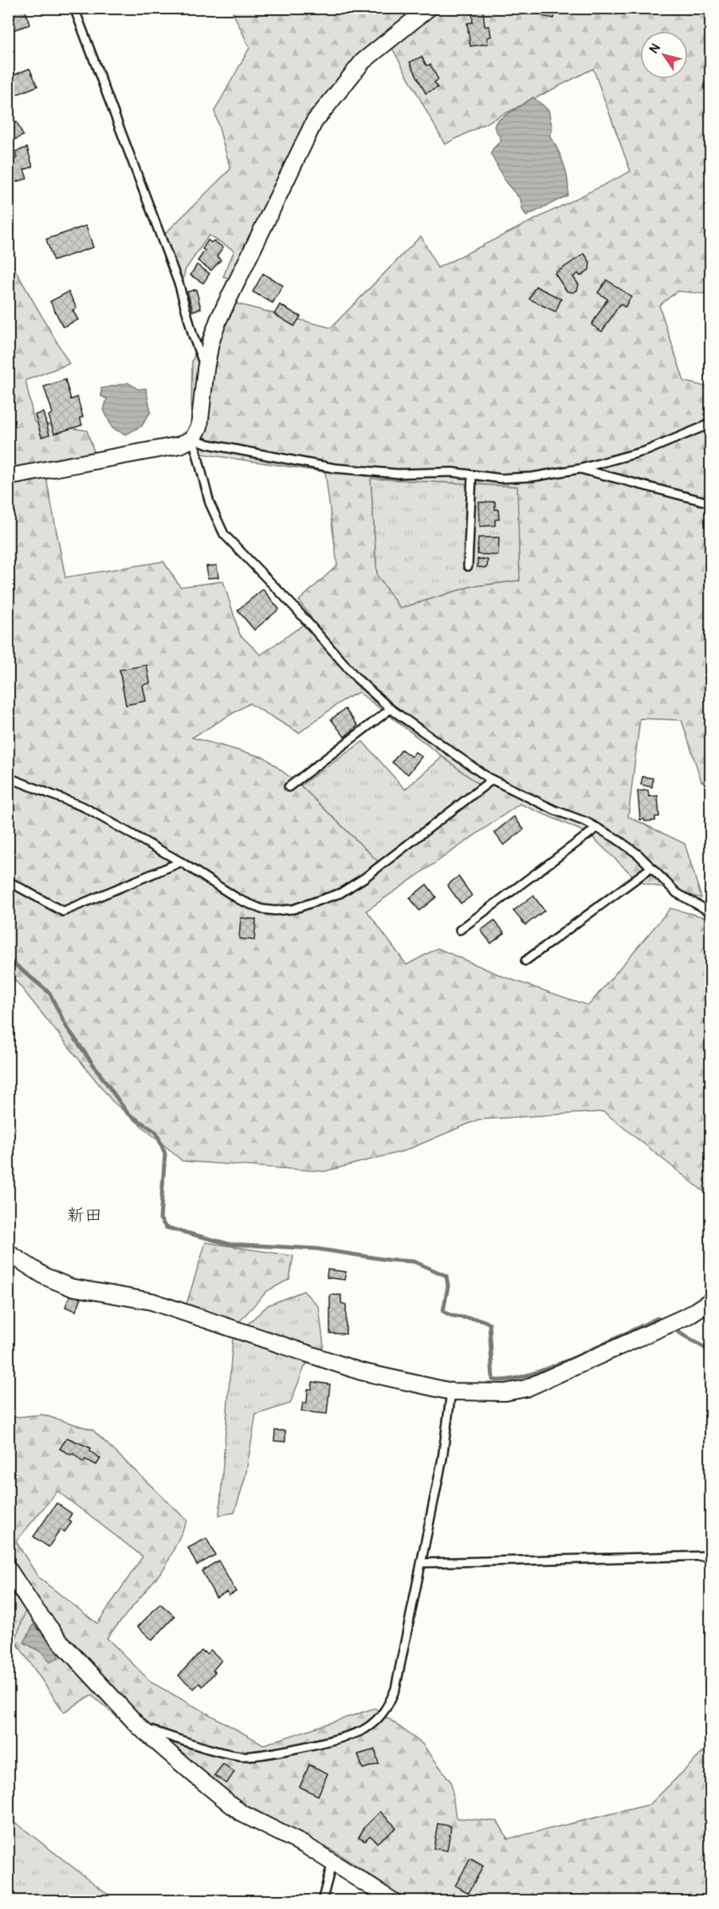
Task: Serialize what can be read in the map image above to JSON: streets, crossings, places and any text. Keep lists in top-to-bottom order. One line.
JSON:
{"districts":["新田"],"north":"top left"}
